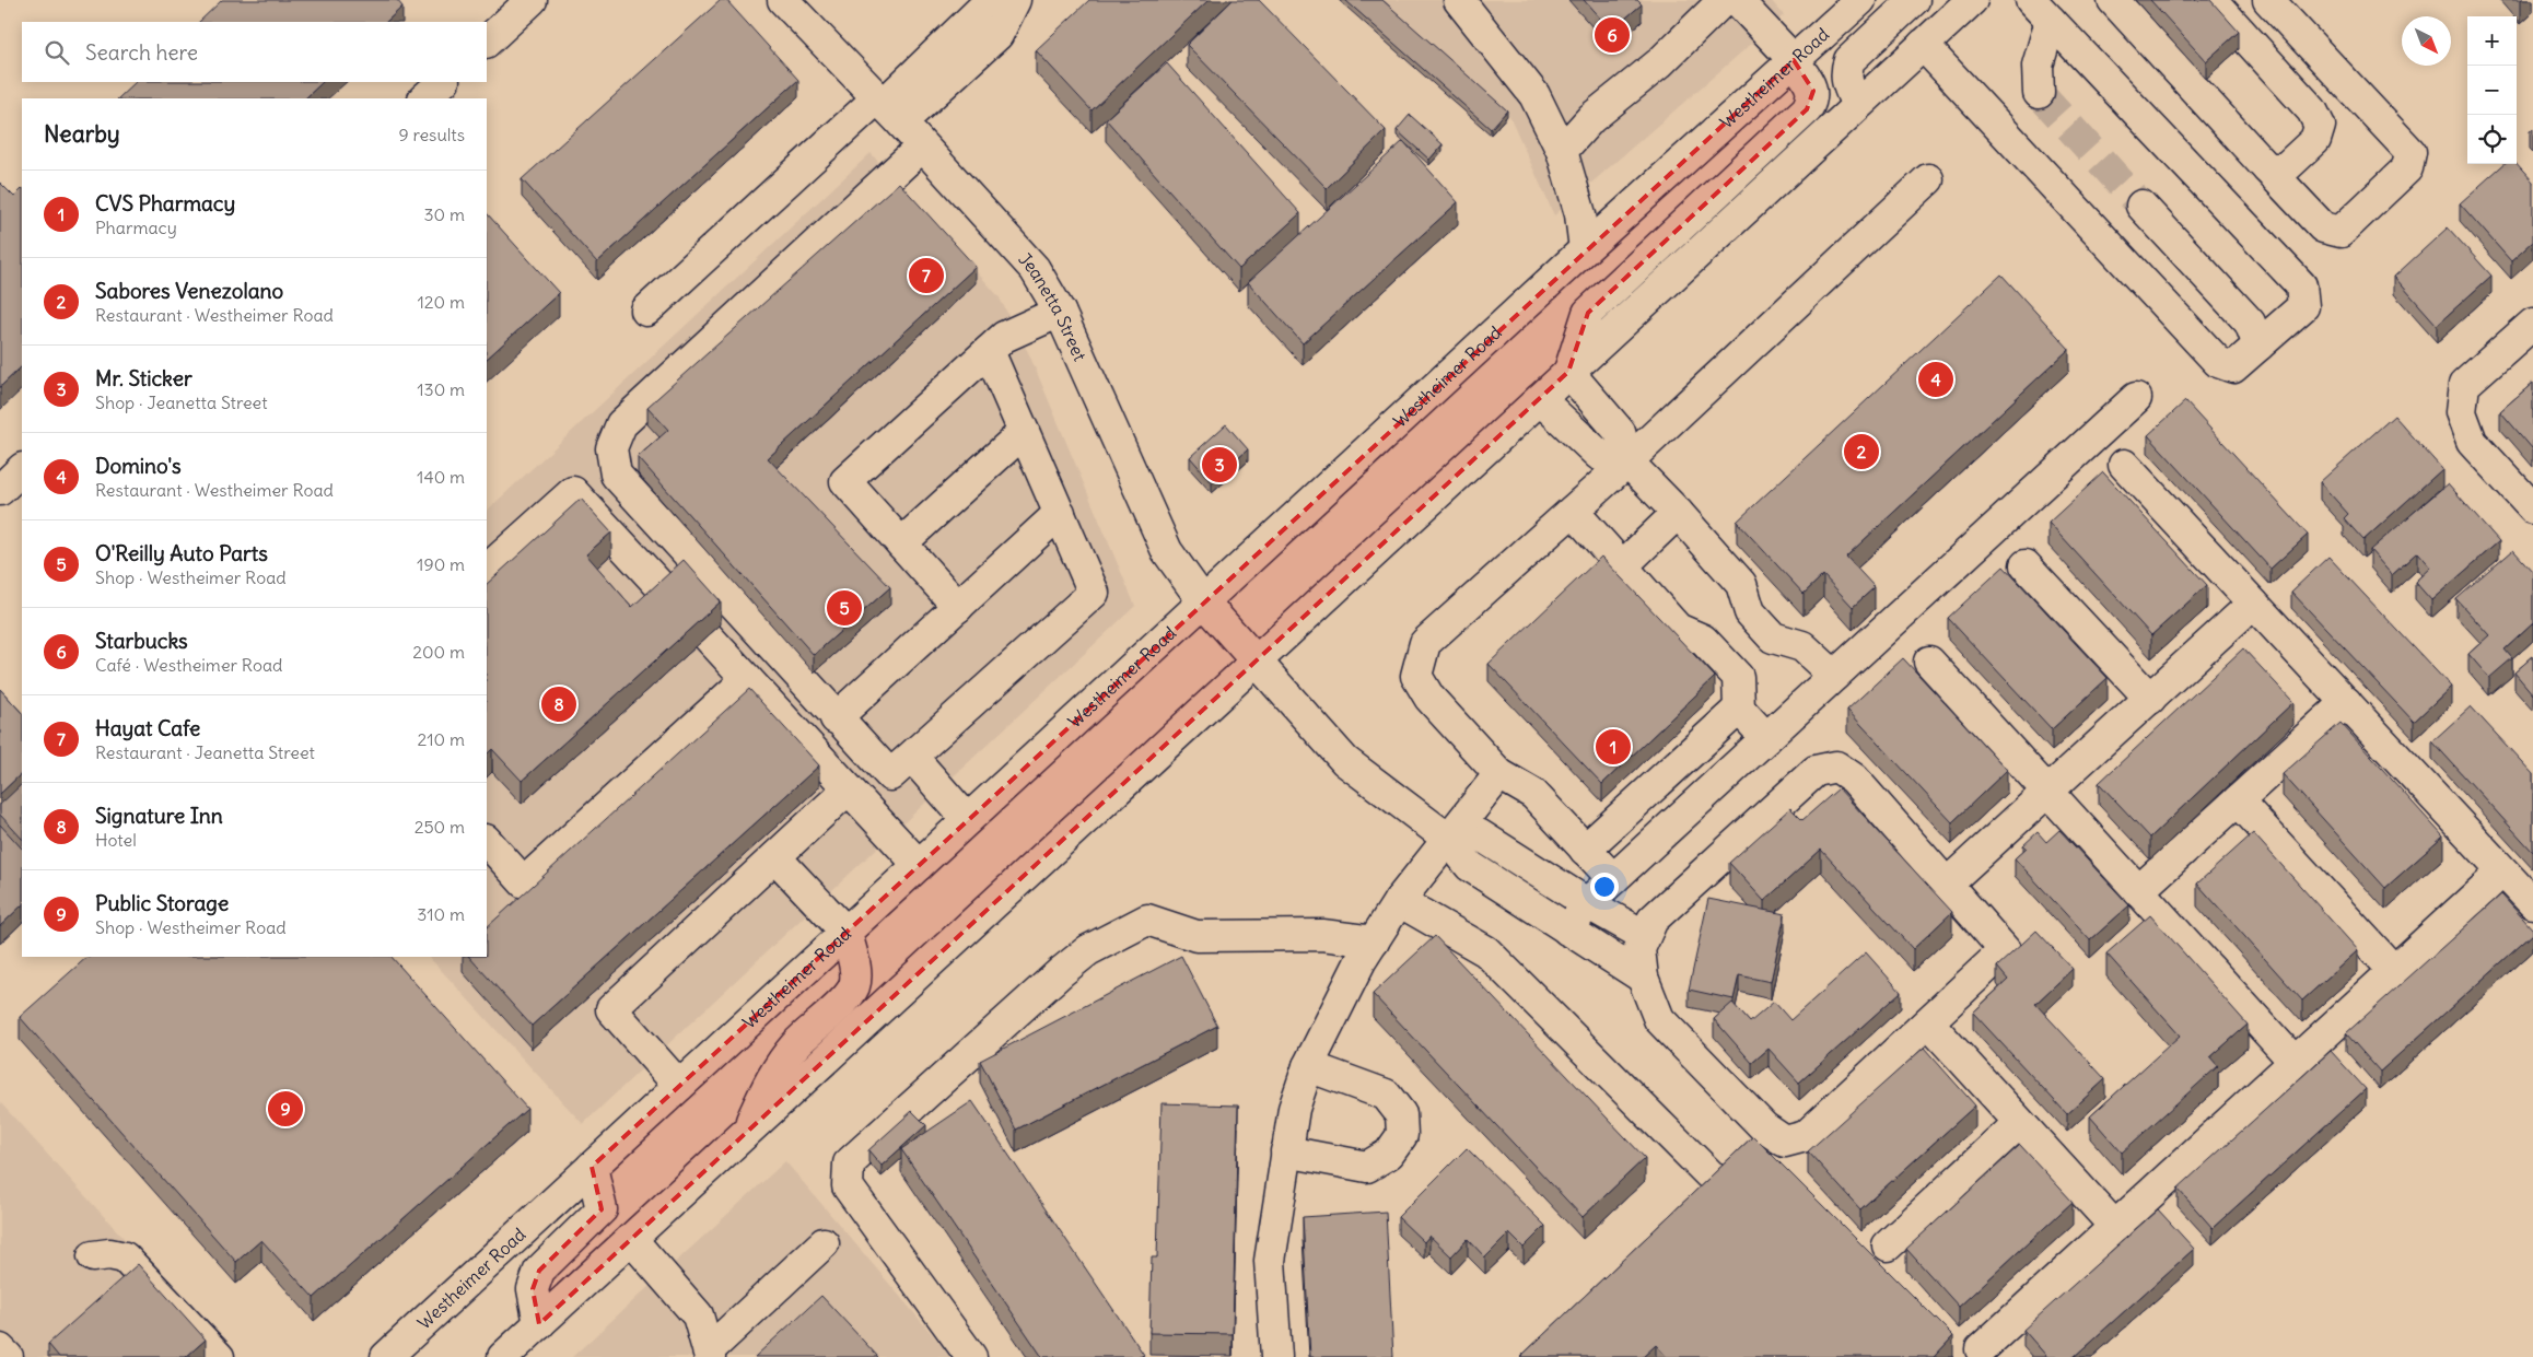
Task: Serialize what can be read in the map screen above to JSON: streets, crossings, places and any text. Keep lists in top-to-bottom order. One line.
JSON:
{"streets":{"main road":["Westheimer Road","Jeanetta Street"]},"crossings":[["Westheimer Road","Jeanetta Street"]],"north":"bottom right","page":{"pins":["6","7","4","2","3","5","8","1","9"],"map_buttons":["+","−"],"search":"Search here","heading":["Nearby","9 results"],"list":[{"mark":"1","name":"CVS Pharmacy","note":"Pharmacy","value":"30 m"},{"mark":"2","name":"Sabores Venezolano","note":"Restaurant · Westheimer Road","value":"120 m"},{"mark":"3","name":"Mr. Sticker","note":"Shop · Jeanetta Street","value":"130 m"},{"mark":"4","name":"Domino's","note":"Restaurant · Westheimer Road","value":"140 m"},{"mark":"5","name":"O'Reilly Auto Parts","note":"Shop · Westheimer Road","value":"190 m"},{"mark":"6","name":"Starbucks","note":"Café · Westheimer Road","value":"200 m"},{"mark":"7","name":"Hayat Cafe","note":"Restaurant · Jeanetta Street","value":"210 m"},{"mark":"8","name":"Signature Inn","note":"Hotel","value":"250 m"},{"mark":"9","name":"Public Storage","note":"Shop · Westheimer Road","value":"310 m"}]}}
